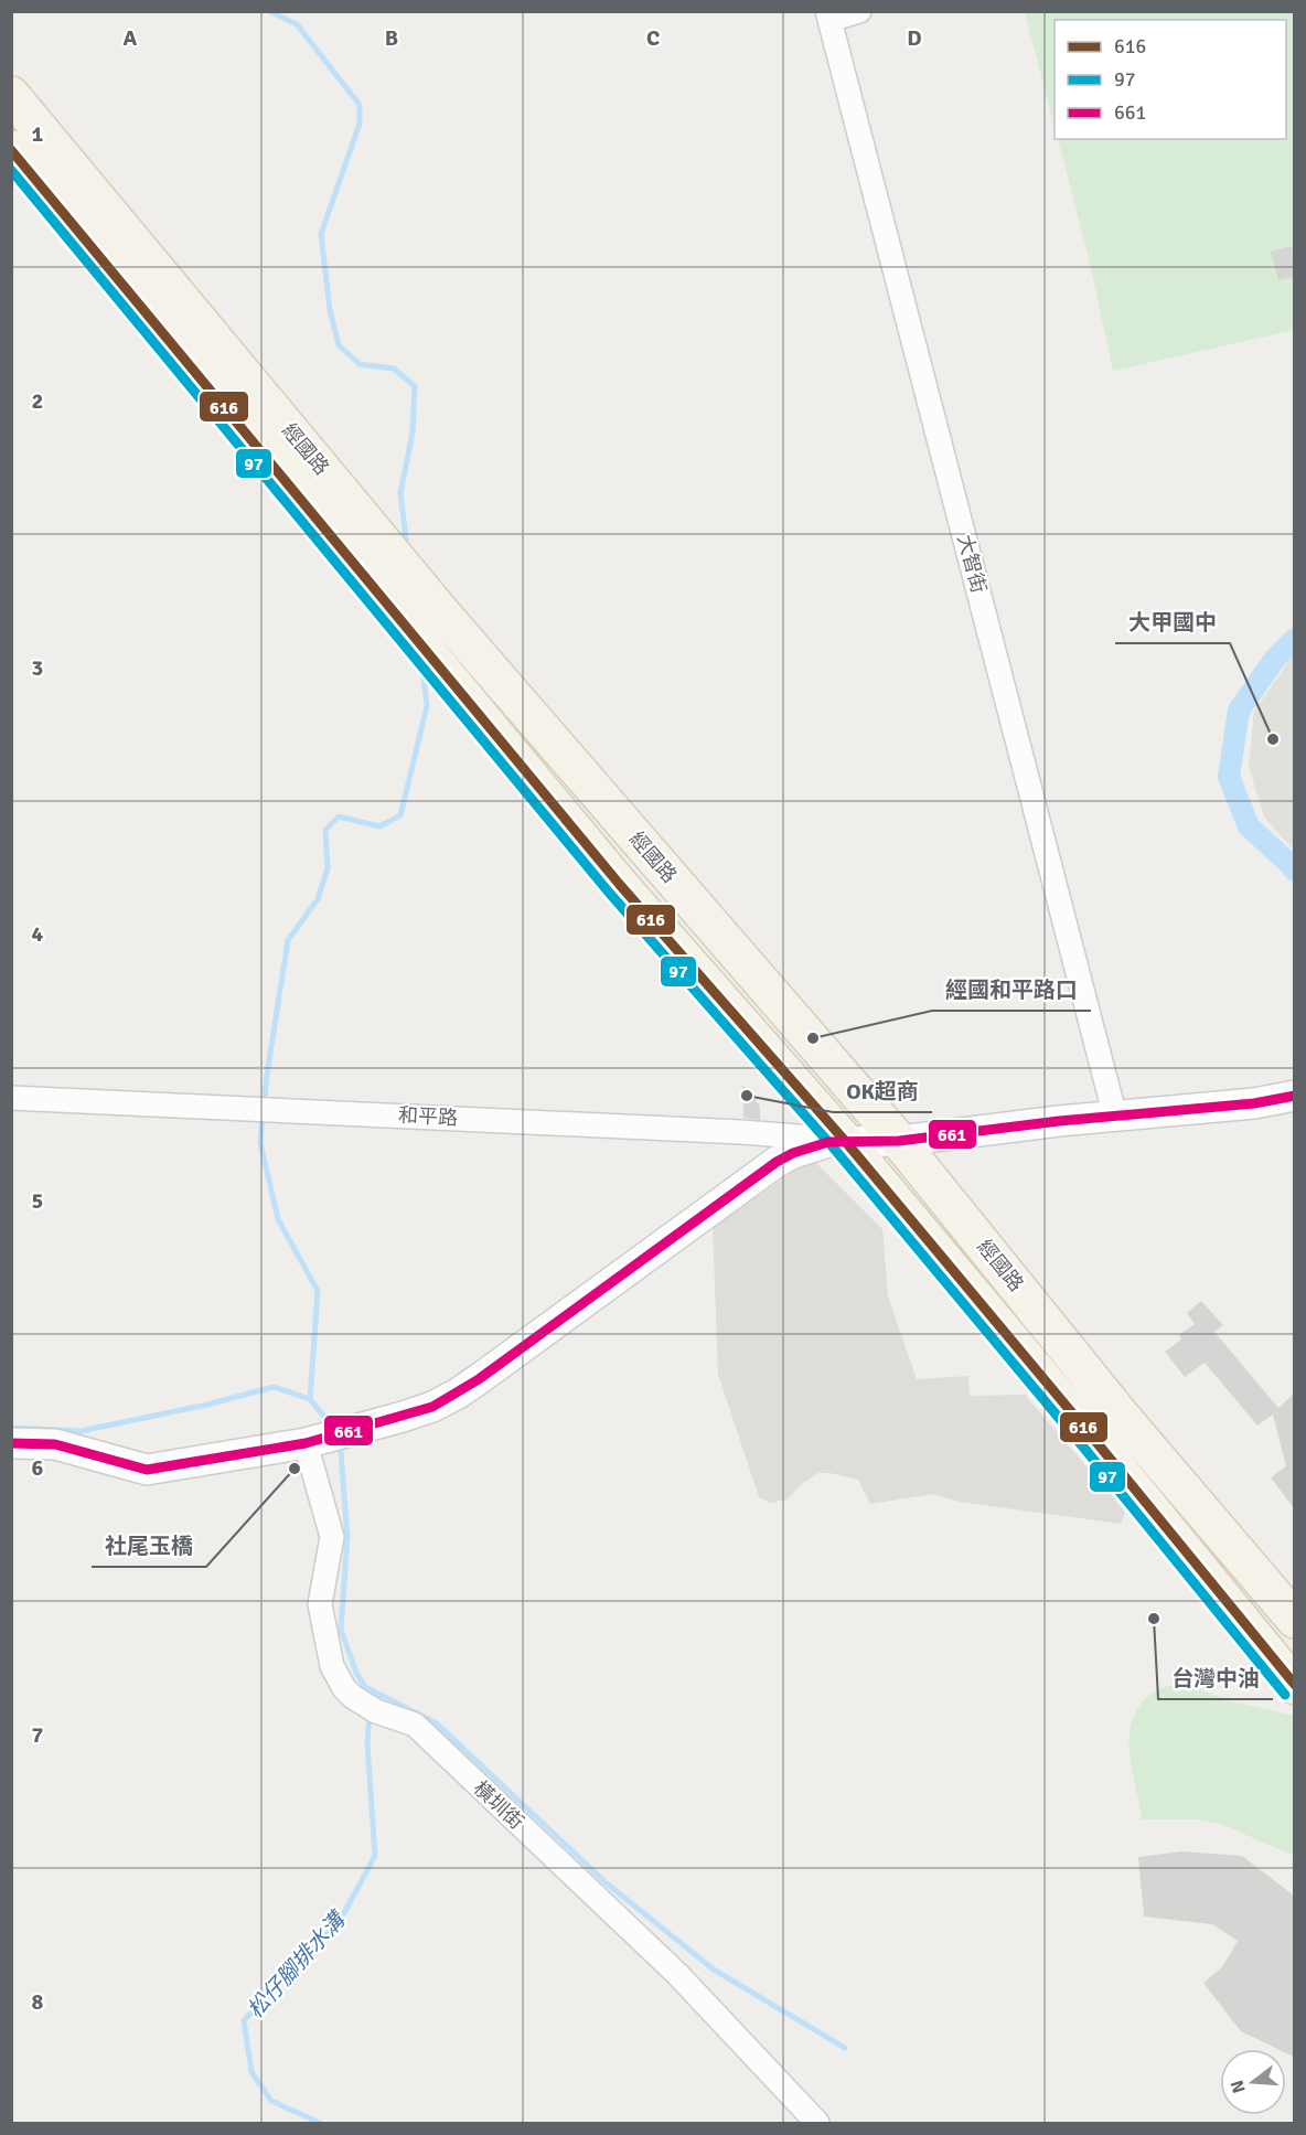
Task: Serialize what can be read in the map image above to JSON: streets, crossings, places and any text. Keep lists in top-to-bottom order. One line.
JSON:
{"streets":{"main road":["經國路"],"street":["大智街","和平路","橫圳街"]},"crossings":[["經國路","和平路"]],"water":["松仔腳排水溝"],"places":["大甲國中","經國和平路口","OK超商","社尾玉橋","台灣中油"],"lines":["transit line 616","transit line 97","transit line 661"],"legend":["616","97","661"],"north":"left","grid":{"columns":["A","B","C","D"],"rows":["1","2","3","4","5","6","7","8"]}}
